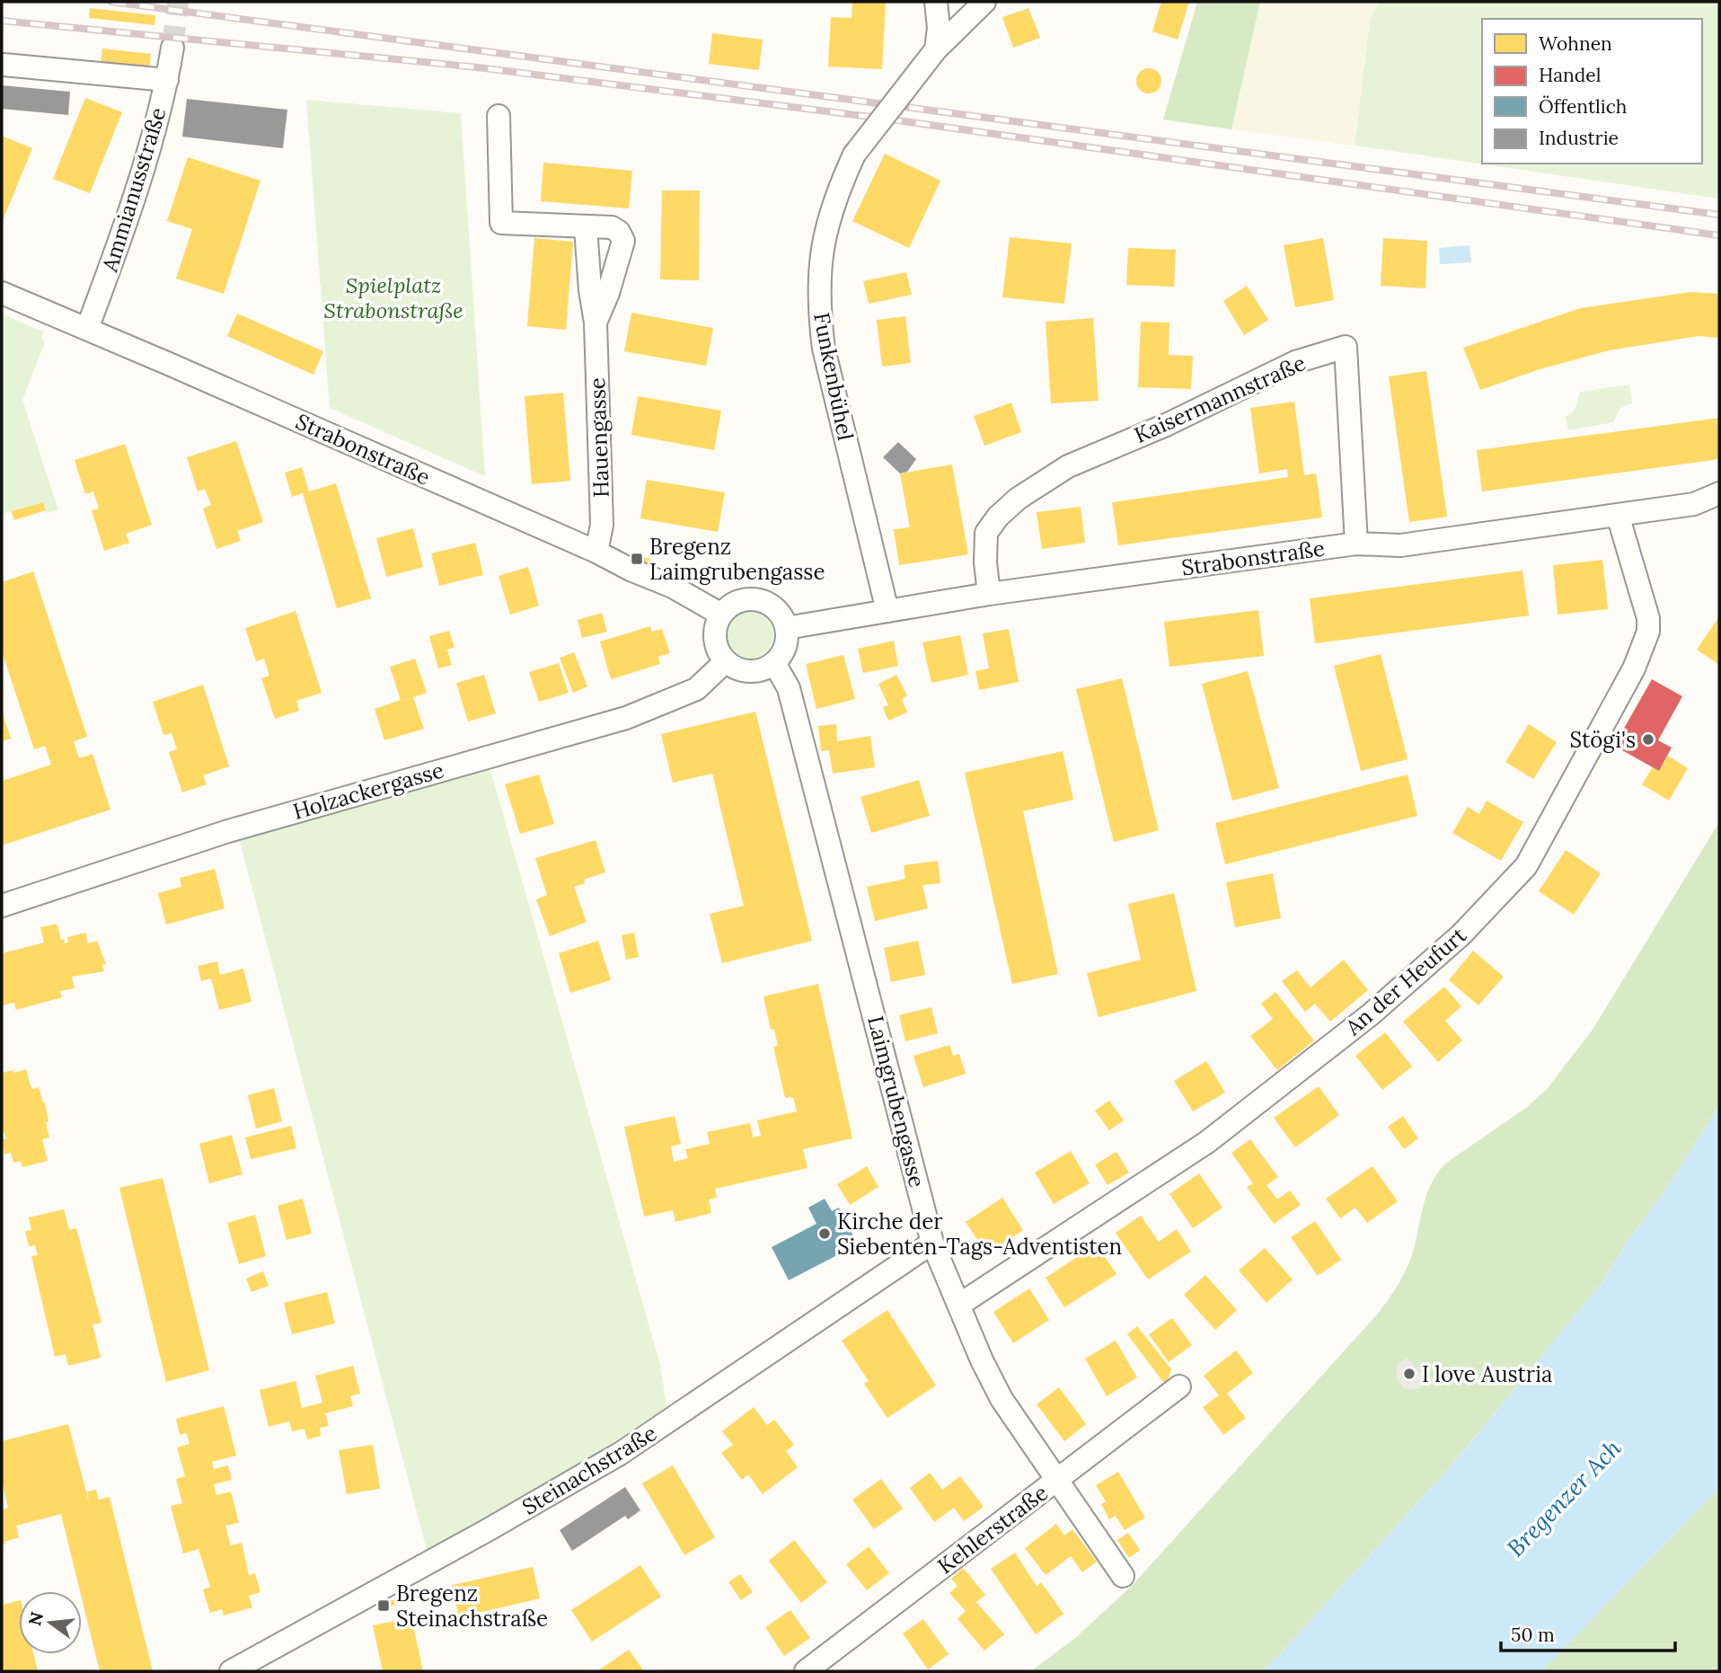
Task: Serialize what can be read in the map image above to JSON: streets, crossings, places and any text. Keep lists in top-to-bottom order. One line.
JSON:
{"streets":{"street":["Ammianusstraße","Funkenbühel","Kaisermannstraße","Hauengasse","Strabonstraße","Holzackergasse","An der Heufurt","Laimgrubengasse","Steinachstraße","Kehlerstraße"]},"crossings":[["Ammianusstraße","Strabonstraße"],["Funkenbühel","Strabonstraße"],["Kaisermannstraße","Strabonstraße"],["Hauengasse","Strabonstraße"],["Strabonstraße","Holzackergasse"],["Strabonstraße","An der Heufurt"],["Strabonstraße","Laimgrubengasse"],["Holzackergasse","Laimgrubengasse"],["An der Heufurt","Laimgrubengasse"],["Laimgrubengasse","Steinachstraße"],["Laimgrubengasse","Kehlerstraße"]],"water":["Bregenzer Ach"],"parks":["Spielplatz Strabonstraße"],"places":{"transit":["Bregenz Laimgrubengasse","Bregenz Steinachstraße"],"other":["Stögi's","Kirche der Siebenten-Tags-Adventisten","I love Austria"]},"legend":["Wohnen","Handel","Öffentlich","Industrie"],"scale_bar":"50 m","north":"left"}
